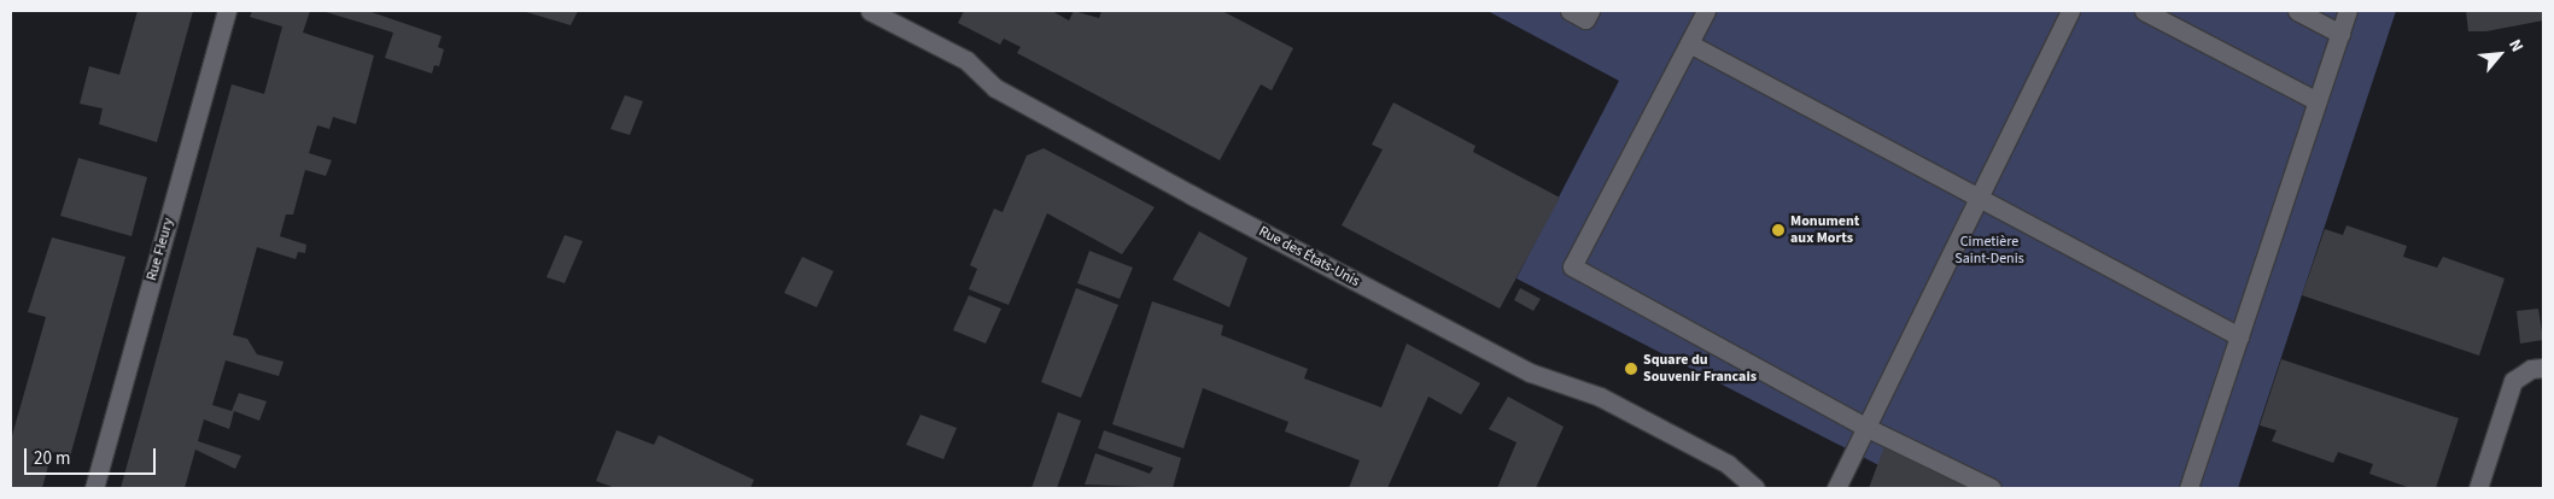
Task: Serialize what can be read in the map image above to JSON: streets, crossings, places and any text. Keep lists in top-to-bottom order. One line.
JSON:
{"streets":{"street":["Rue Fleury","Rue des États-Unis"]},"parks":["Cimetière Saint-Denis"],"places":["Monument aux Morts","Square du Souvenir Francais"],"scale_bar":"20 m","north":"top right"}
